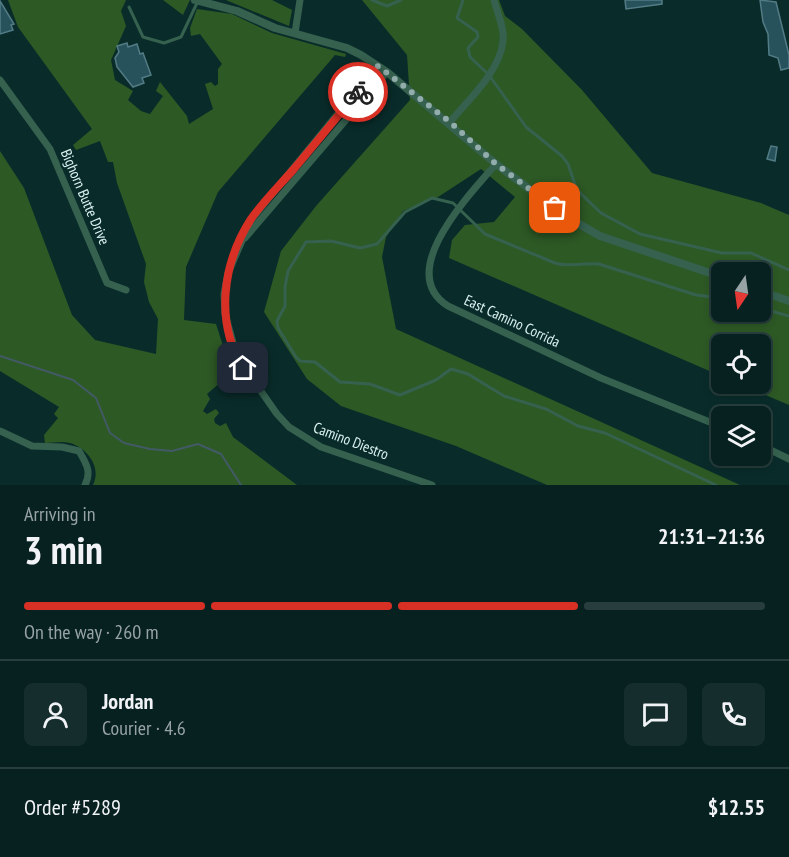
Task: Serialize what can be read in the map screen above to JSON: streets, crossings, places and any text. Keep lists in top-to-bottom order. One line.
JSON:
{"streets":{"street":["Bighorn Butte Drive","East Camino Corrida","Camino Diestro"]},"north":"bottom","page":{"heading":["3 min","Arriving in","21:31–21:36"],"panel":["Jordan","Courier · 4.6","Order #5289","$12.55"],"bar":"On the way · 260 m"}}
